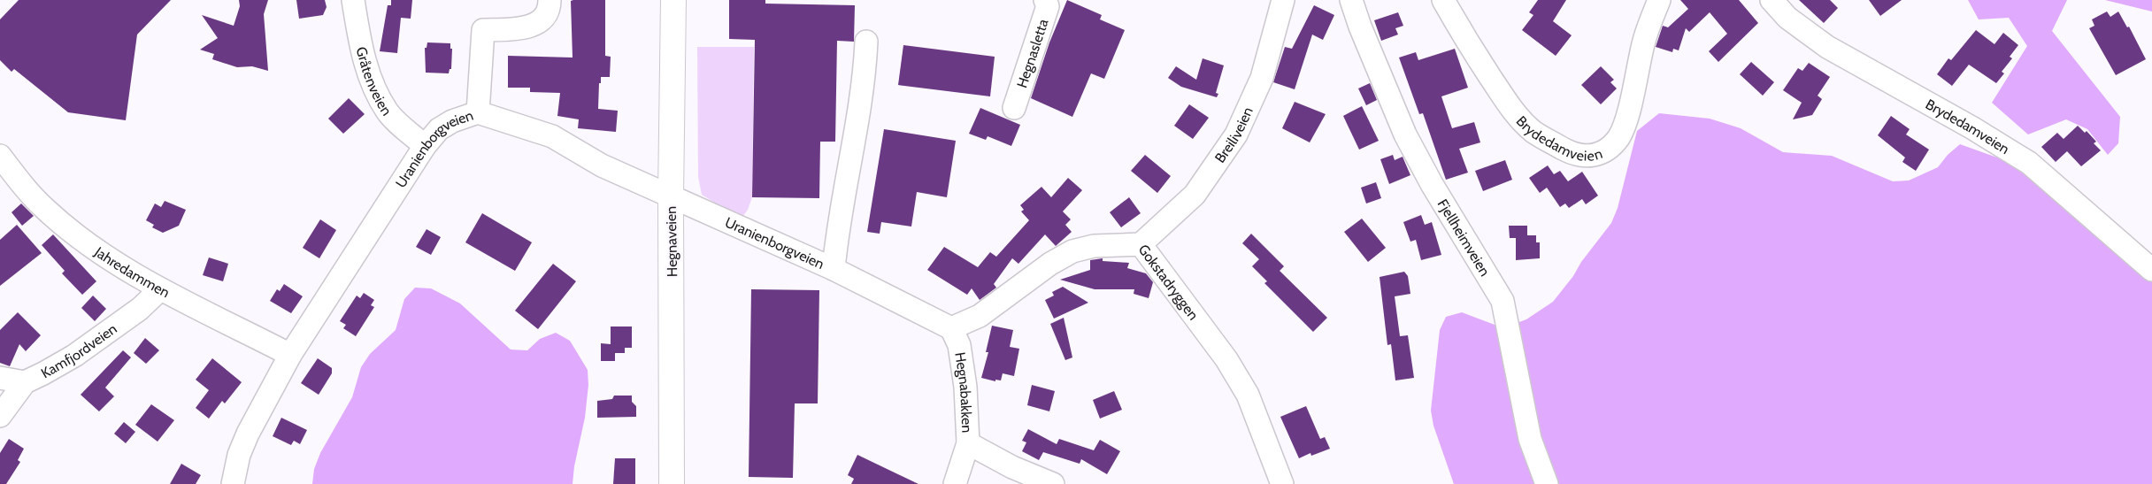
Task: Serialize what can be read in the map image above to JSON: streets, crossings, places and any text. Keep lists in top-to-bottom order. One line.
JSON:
{"streets":{"main road":["Hegnaveien"],"street":["Hegnasletta","Gråtenveien","Brydedamveien","Breiliveien","Uranienborgveien","Fjellheimveien","Jahredammen","Gokstadryggen","Kamfjordveien","Hegnabakken"]},"crossings":[["Gråtenveien","Uranienborgveien"],["Breiliveien","Gokstadryggen"],["Uranienborgveien","Hegnaveien"],["Uranienborgveien","Jahredammen"],["Uranienborgveien","Gokstadryggen"],["Uranienborgveien","Hegnabakken"],["Jahredammen","Kamfjordveien"],["Gokstadryggen","Hegnabakken"]]}
